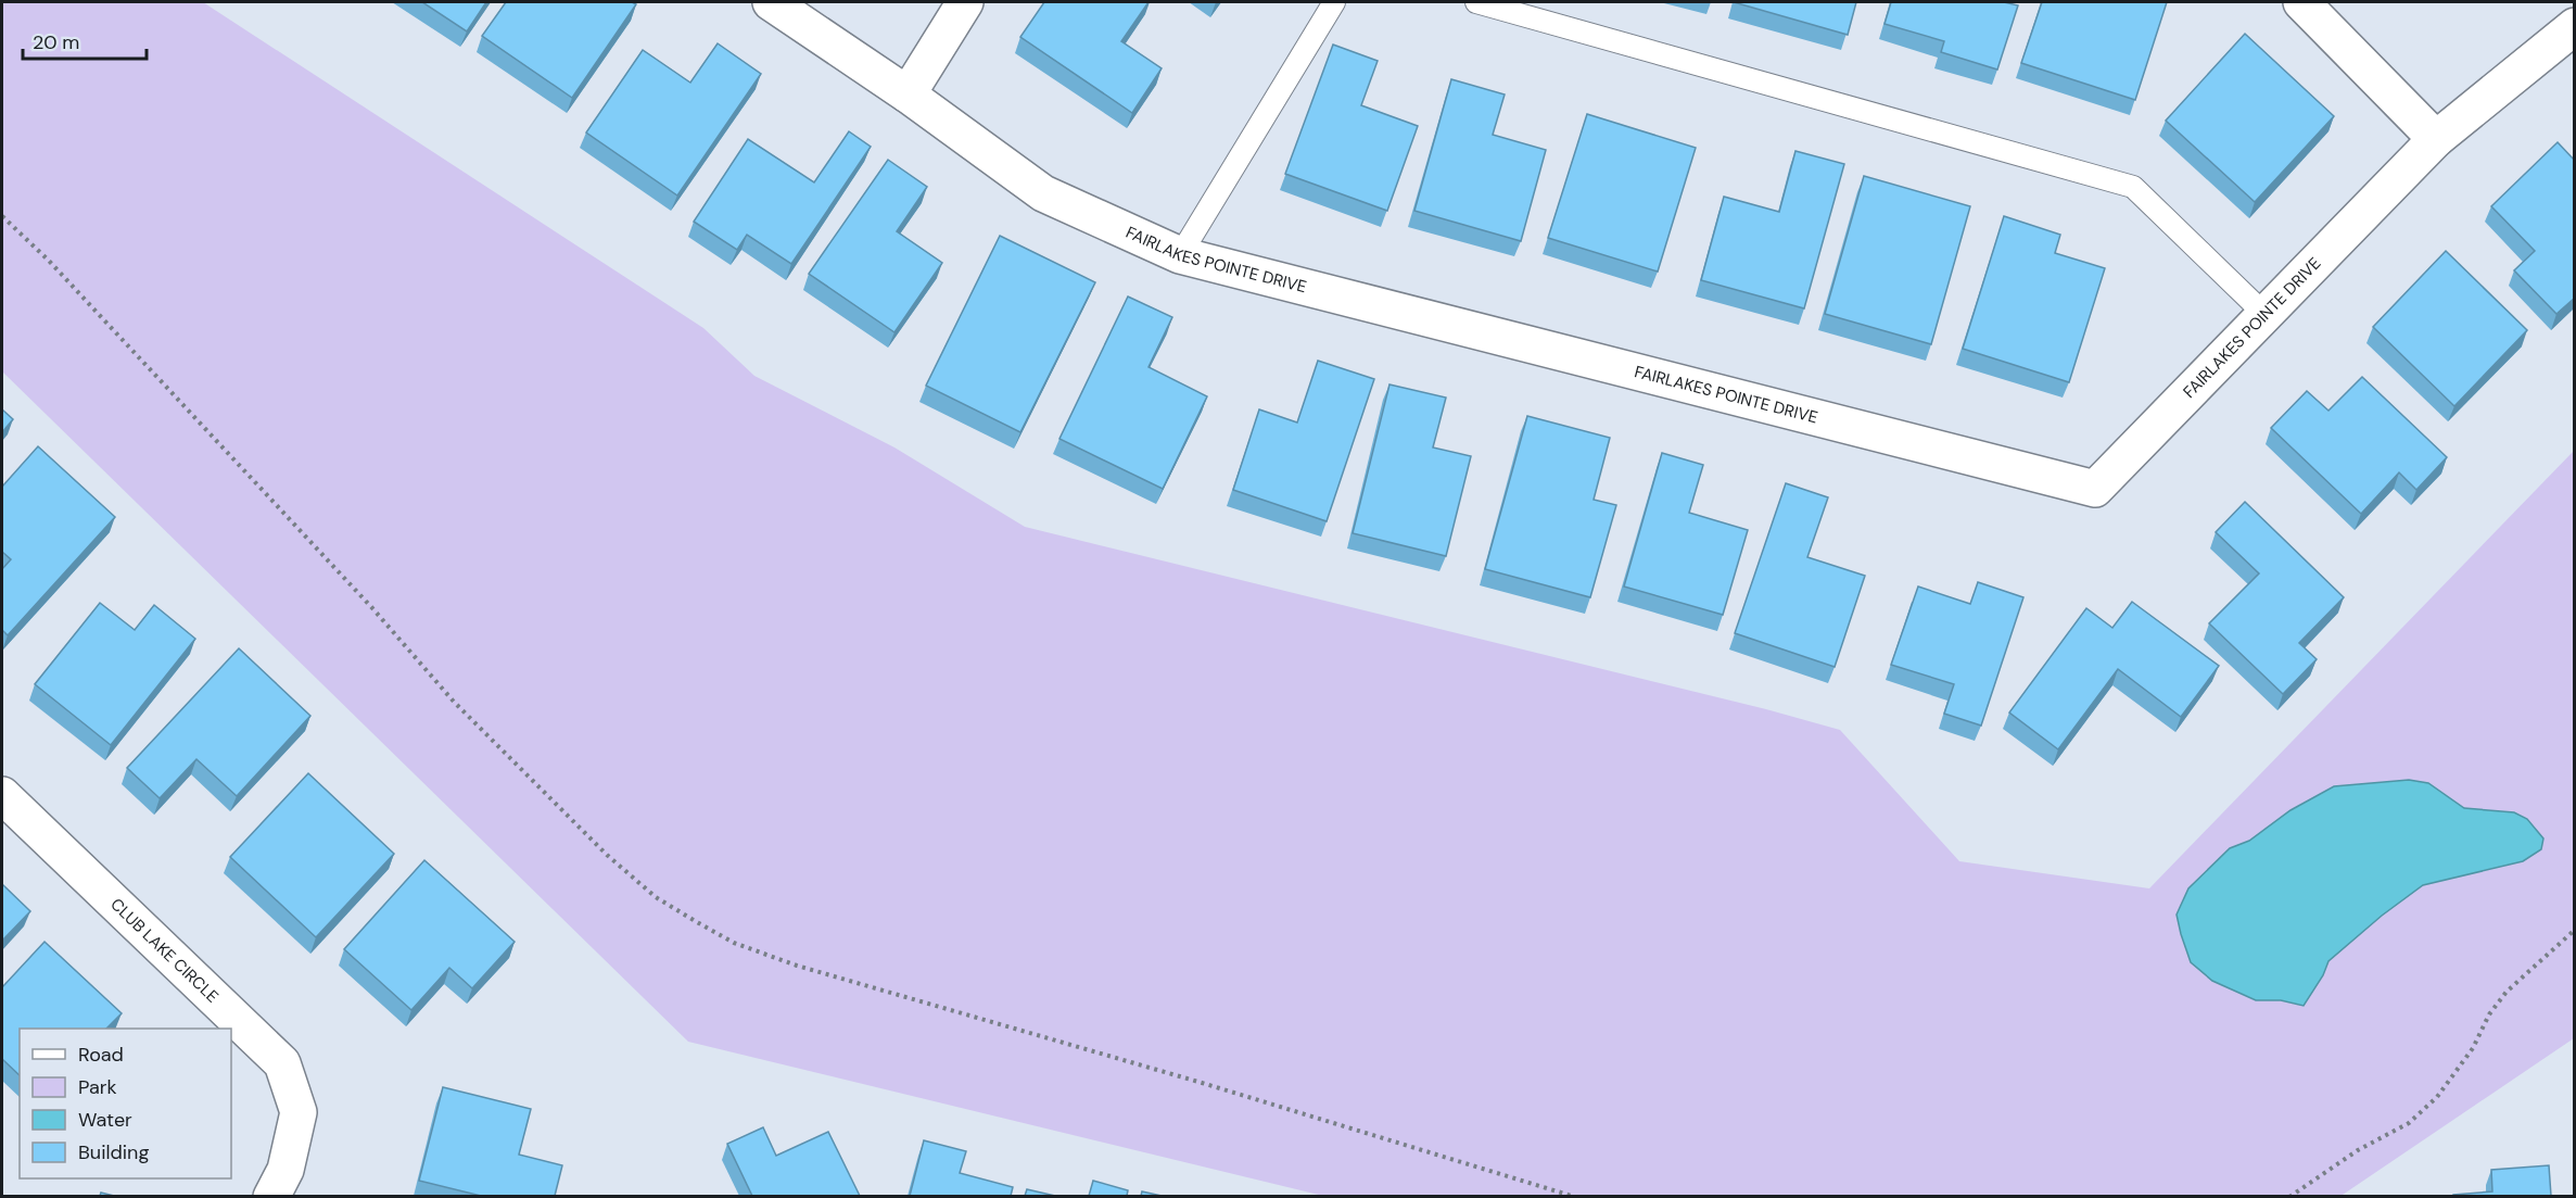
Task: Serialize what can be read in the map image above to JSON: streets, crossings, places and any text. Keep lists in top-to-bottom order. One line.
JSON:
{"streets":{"street":["FAIRLAKES POINTE DRIVE","CLUB LAKE CIRCLE"]},"legend":["Road","Park","Water","Building"],"scale_bar":"20 m"}
